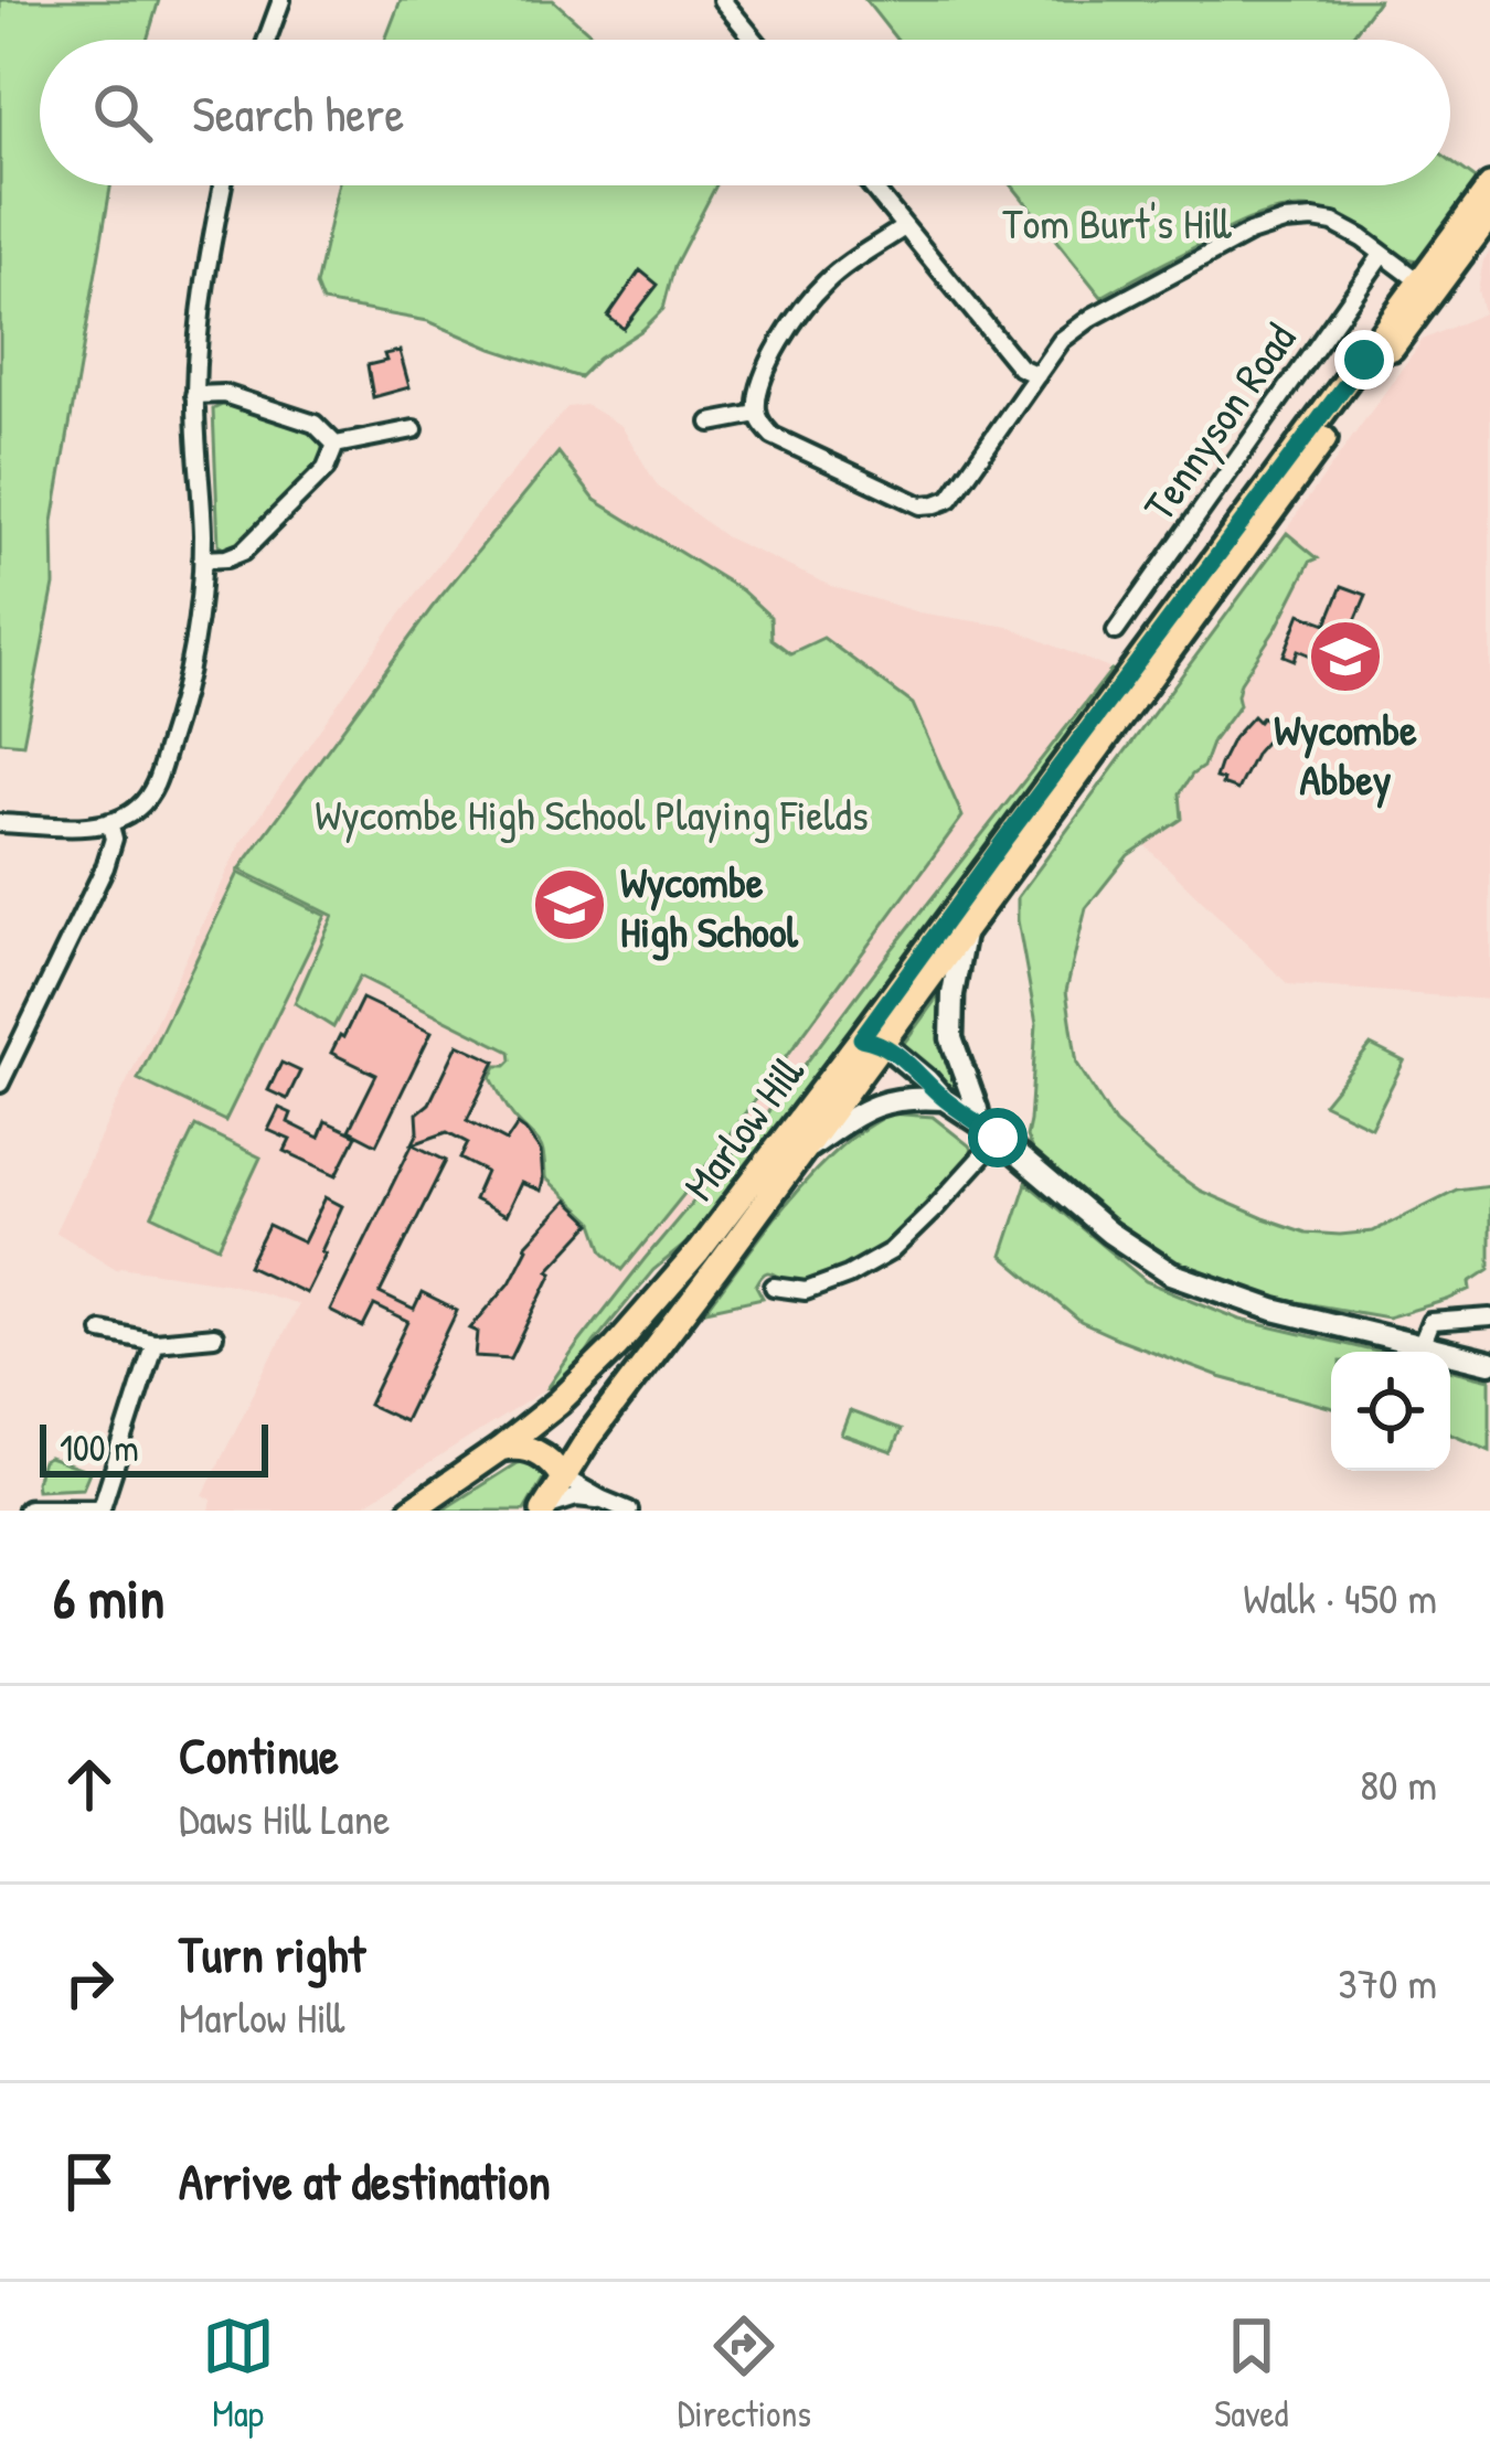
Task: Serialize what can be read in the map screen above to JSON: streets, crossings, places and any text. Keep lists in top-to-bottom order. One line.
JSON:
{"streets":{"main road":["Marlow Hill"],"street":["Tennyson Road"]},"parks":["Tom Burt's Hill","Wycombe High School Playing Fields"],"places":{"school or university":["Wycombe Abbey","Wycombe High School"]},"scale_bar":"100 m","page":{"search":"Search here","scale":"100 m","heading":["6 min","Walk · 450 m"],"list":[["Continue","Daws Hill Lane","80 m"],["Turn right","Marlow Hill","370 m"],"Arrive at destination"],"nav":["Map","Directions","Saved"]}}
